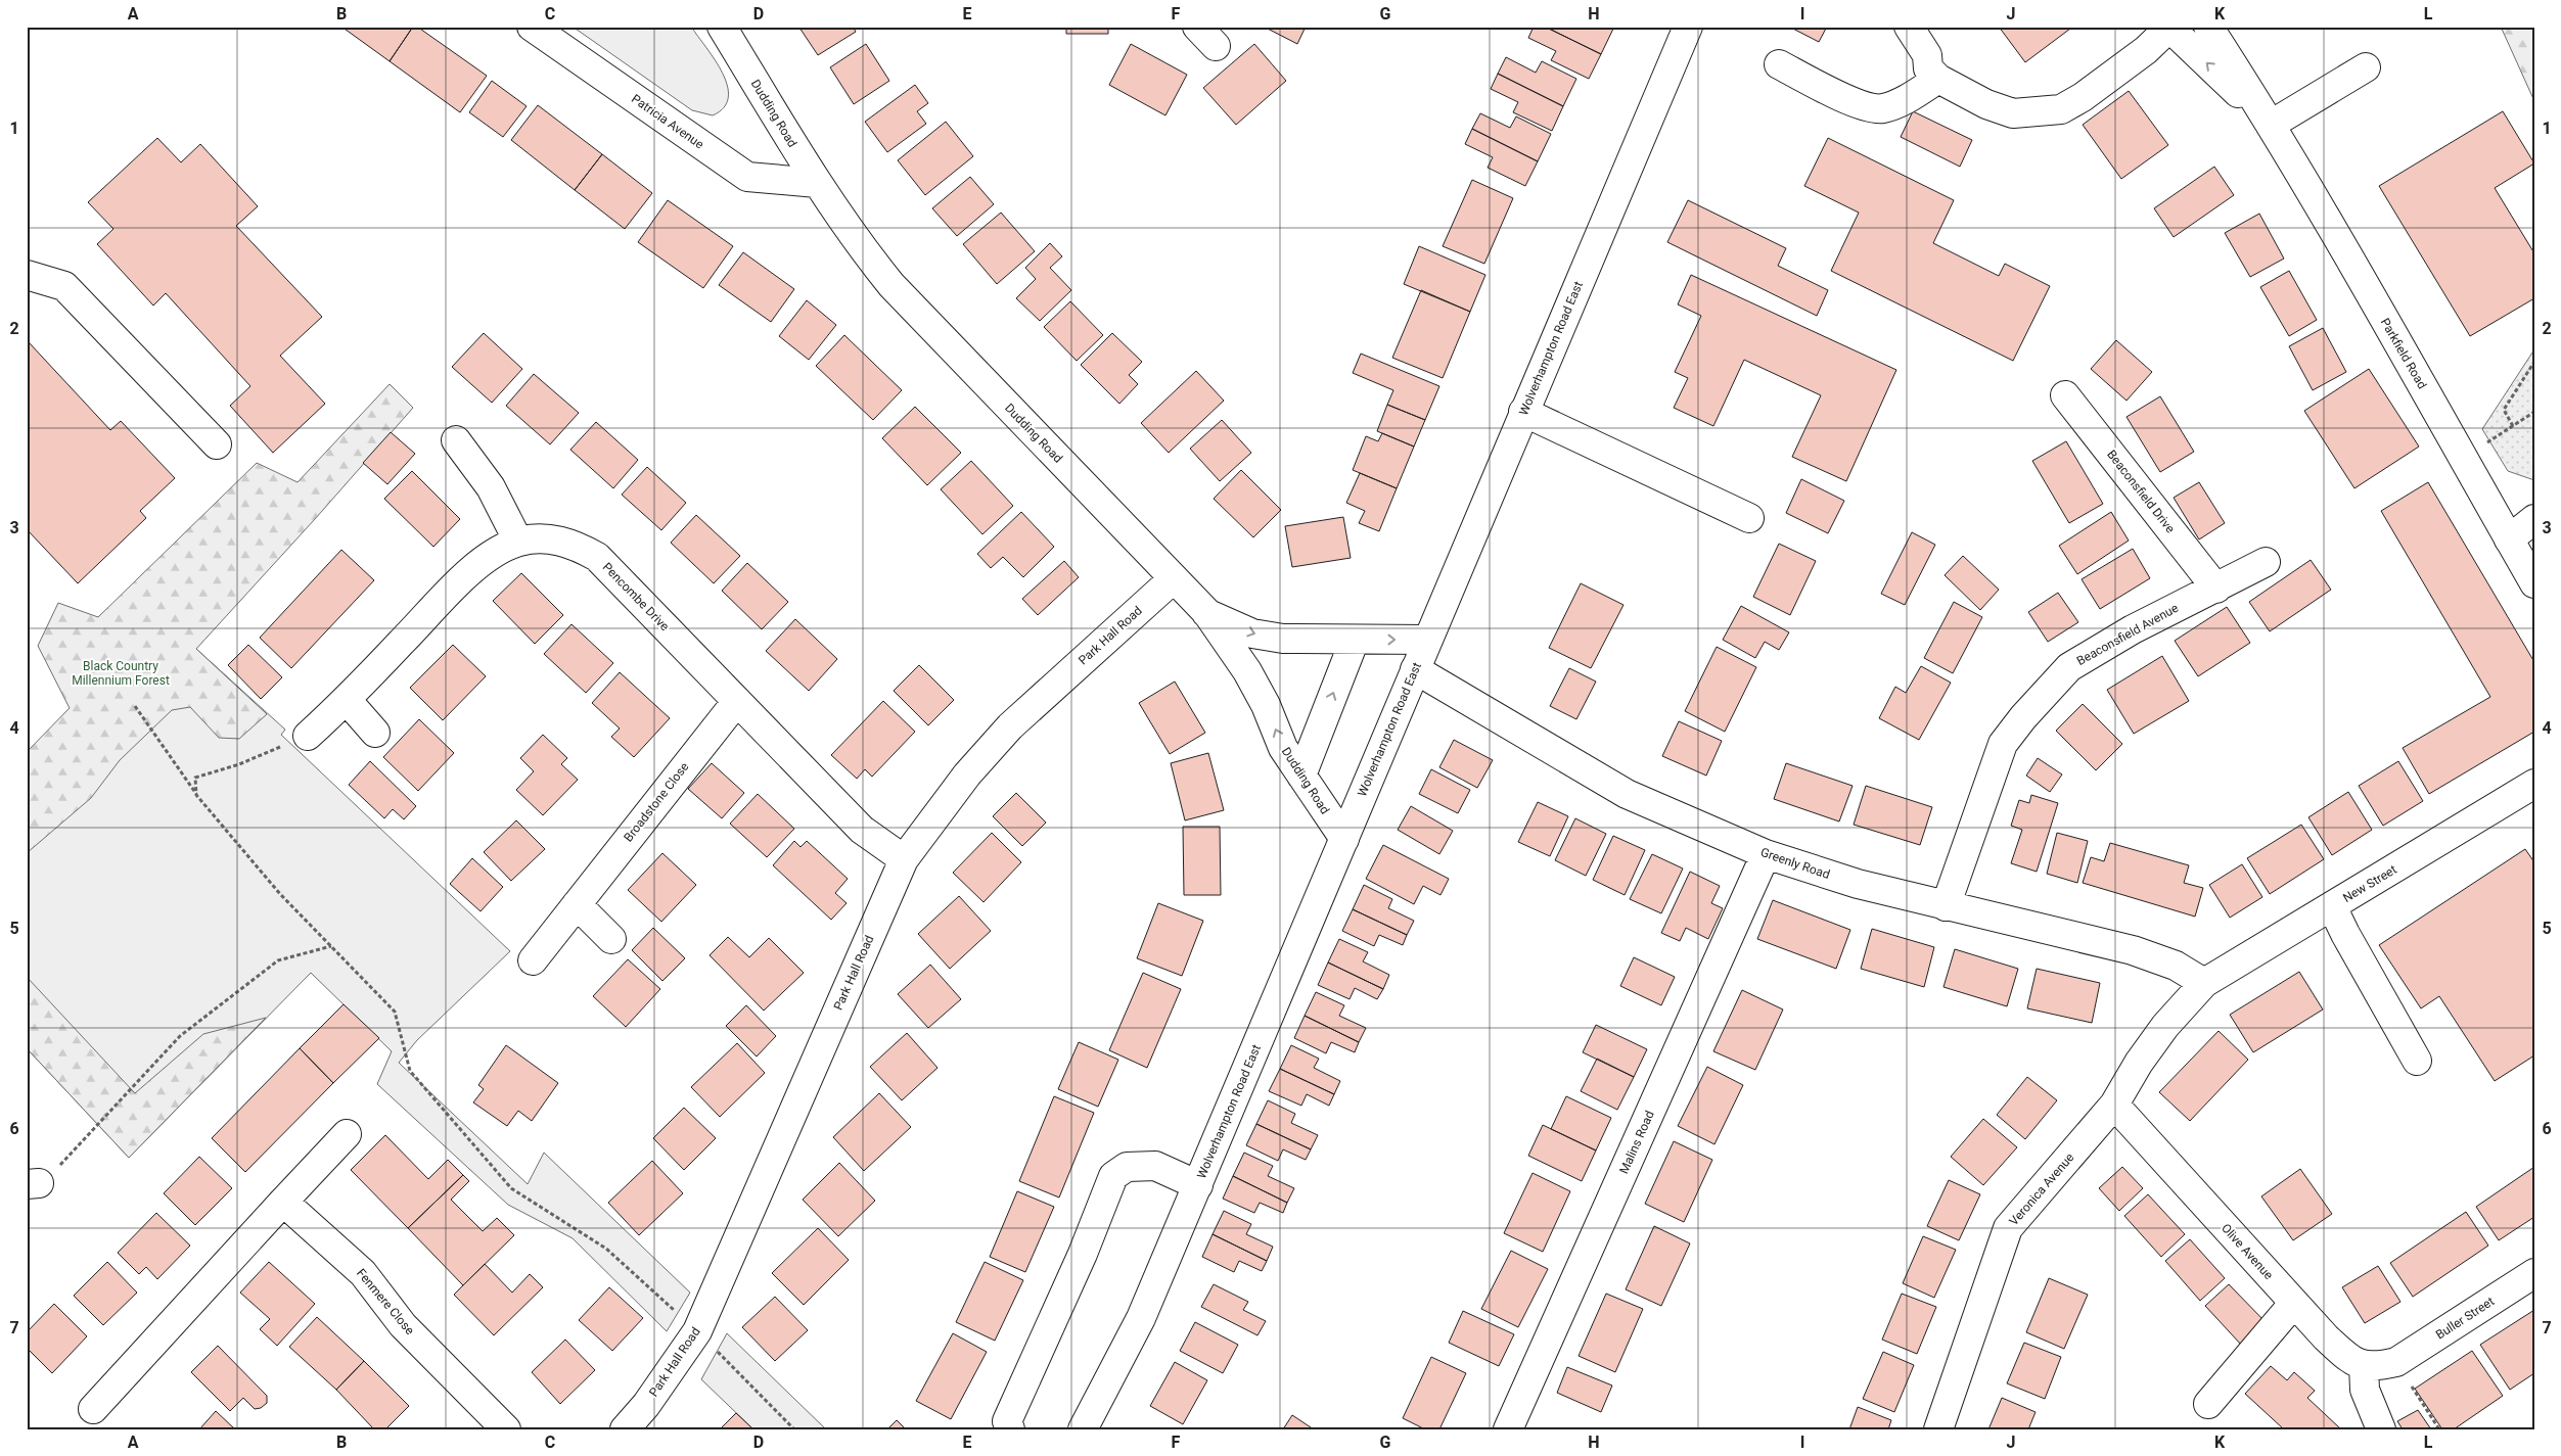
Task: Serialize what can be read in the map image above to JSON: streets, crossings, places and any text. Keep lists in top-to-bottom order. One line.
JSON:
{"streets":{"street":["Dudding Road","Patricia Avenue","Wolverhampton Road East","Parkfield Road","Beaconsfield Drive","Pencombe Drive","Beaconsfield Avenue","Park Hall Road","Broadstone Close","Greenly Road","New Street","Malins Road","Veronica Avenue","Olive Avenue","Fenmere Close","Buller Street"]},"crossings":[["Dudding Road","Patricia Avenue"],["Dudding Road","Wolverhampton Road East"],["Dudding Road","Park Hall Road"],["Wolverhampton Road East","Greenly Road"],["Beaconsfield Drive","Beaconsfield Avenue"],["Pencombe Drive","Park Hall Road"],["Pencombe Drive","Broadstone Close"],["Beaconsfield Avenue","Greenly Road"],["Greenly Road","New Street"],["Greenly Road","Malins Road"],["Greenly Road","Veronica Avenue"],["New Street","Veronica Avenue"],["Veronica Avenue","Olive Avenue"]],"parks":["Black Country Millennium Forest"],"grid":{"columns":["A","B","C","D","E","F","G","H","I","J","K","L"],"rows":["1","2","3","4","5","6","7"]}}
